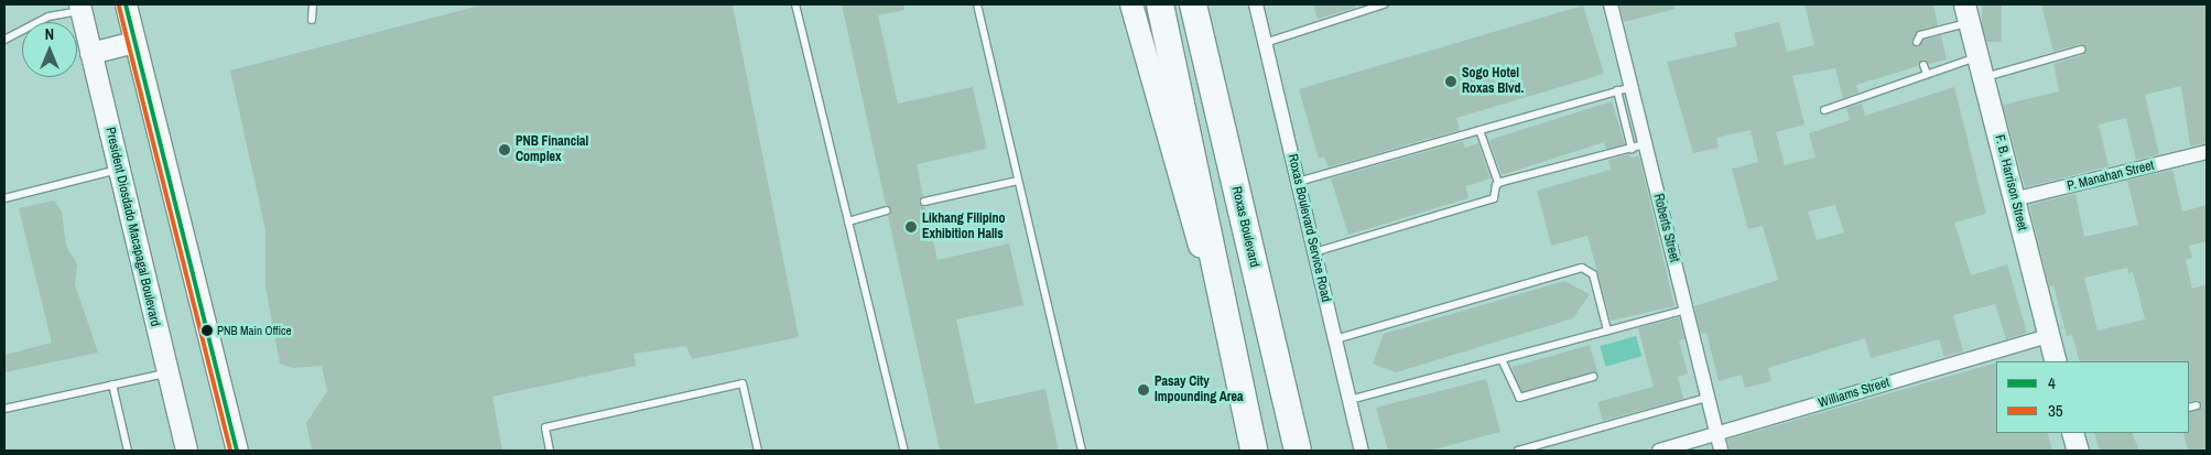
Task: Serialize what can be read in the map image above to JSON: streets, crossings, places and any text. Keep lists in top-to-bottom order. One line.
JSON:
{"streets":{"highway":["Roxas Boulevard"],"main road":["F. B. Harrison Street","President Diosdado Macapagal Boulevard"],"street":["P. Manahan Street","Roxas Boulevard Service Road","Roberts Street","Williams Street"]},"crossings":[["P. Manahan Street","F. B. Harrison Street"],["F. B. Harrison Street","Williams Street"],["Roberts Street","Williams Street"]],"places":["Sogo Hotel Roxas Blvd.","PNB Financial Complex","Likhang Filipino Exhibition Halls","PNB Main Office","Pasay City Impounding Area"],"lines":["transit line 4","transit line 35"],"legend":["4","35"],"north":"top"}
